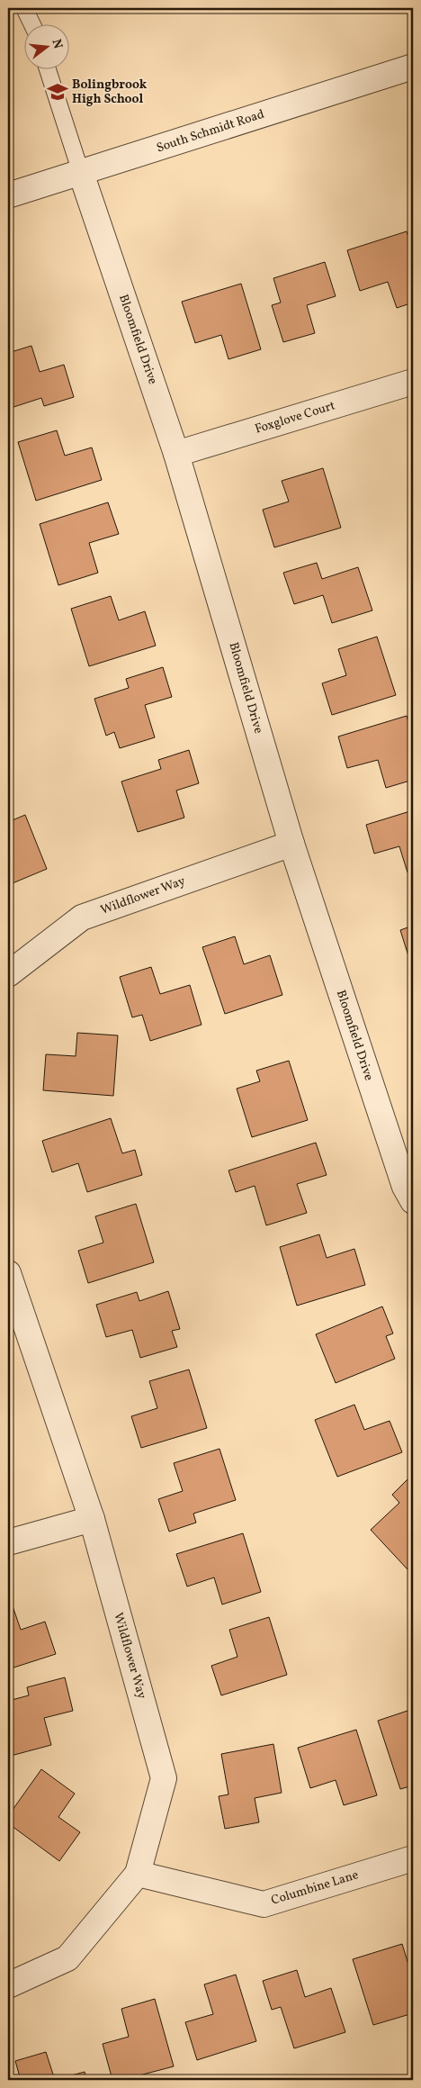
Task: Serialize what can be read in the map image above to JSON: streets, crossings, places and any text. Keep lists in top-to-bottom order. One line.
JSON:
{"streets":{"street":["South Schmidt Road","Bloomfield Drive","Foxglove Court","Wildflower Way","Columbine Lane"]},"crossings":[["South Schmidt Road","Bloomfield Drive"],["Bloomfield Drive","Foxglove Court"],["Bloomfield Drive","Wildflower Way"],["Wildflower Way","Columbine Lane"]],"places":{"school or university":["Bolingbrook High School"]},"north":"right"}
